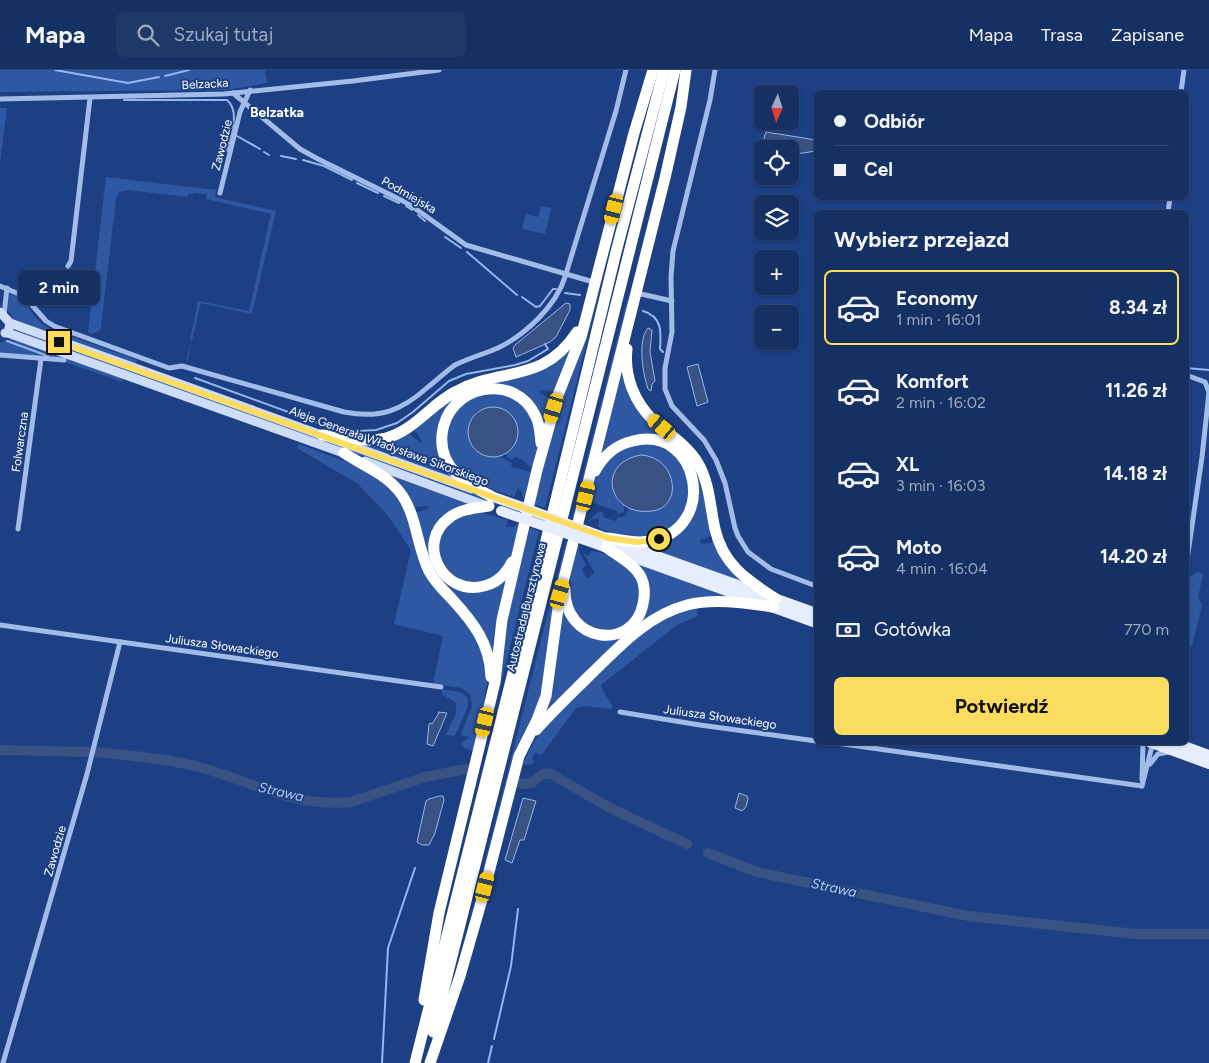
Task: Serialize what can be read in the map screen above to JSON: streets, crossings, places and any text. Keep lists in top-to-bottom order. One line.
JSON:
{"streets":{"highway":["Autostrada Bursztynowa"],"main road":["Aleje Generała Władysława Sikorskiego"],"street":["Belzacka","Zawodzie","Podmiejska","Folwarczna","Juliusza Słowackiego"]},"crossings":[["Belzacka","Zawodzie"],["Belzacka","Podmiejska"],["Zawodzie","Podmiejska"],["Zawodzie","Juliusza Słowackiego"]],"districts":["Belzatka"],"water":["Strawa"],"north":"bottom","page":{"header":"Mapa","search":"Szukaj tutaj","nav":["Mapa","Trasa","Zapisane"],"map_buttons":["+","−"],"banner":["Odbiór","Cel"],"heading":"Wybierz przejazd","bubble":"2 min","list":[{"name":"Economy","note":"1 min · 16:01","value":"8.34 zł"},{"name":"Komfort","note":"2 min · 16:02","value":"11.26 zł"},{"name":"XL","note":"3 min · 16:03","value":"14.18 zł"},{"name":"Moto","note":"4 min · 16:04","value":"14.20 zł"}],"pay":["Gotówka","770 m"],"buttons":"Potwierdź"}}
